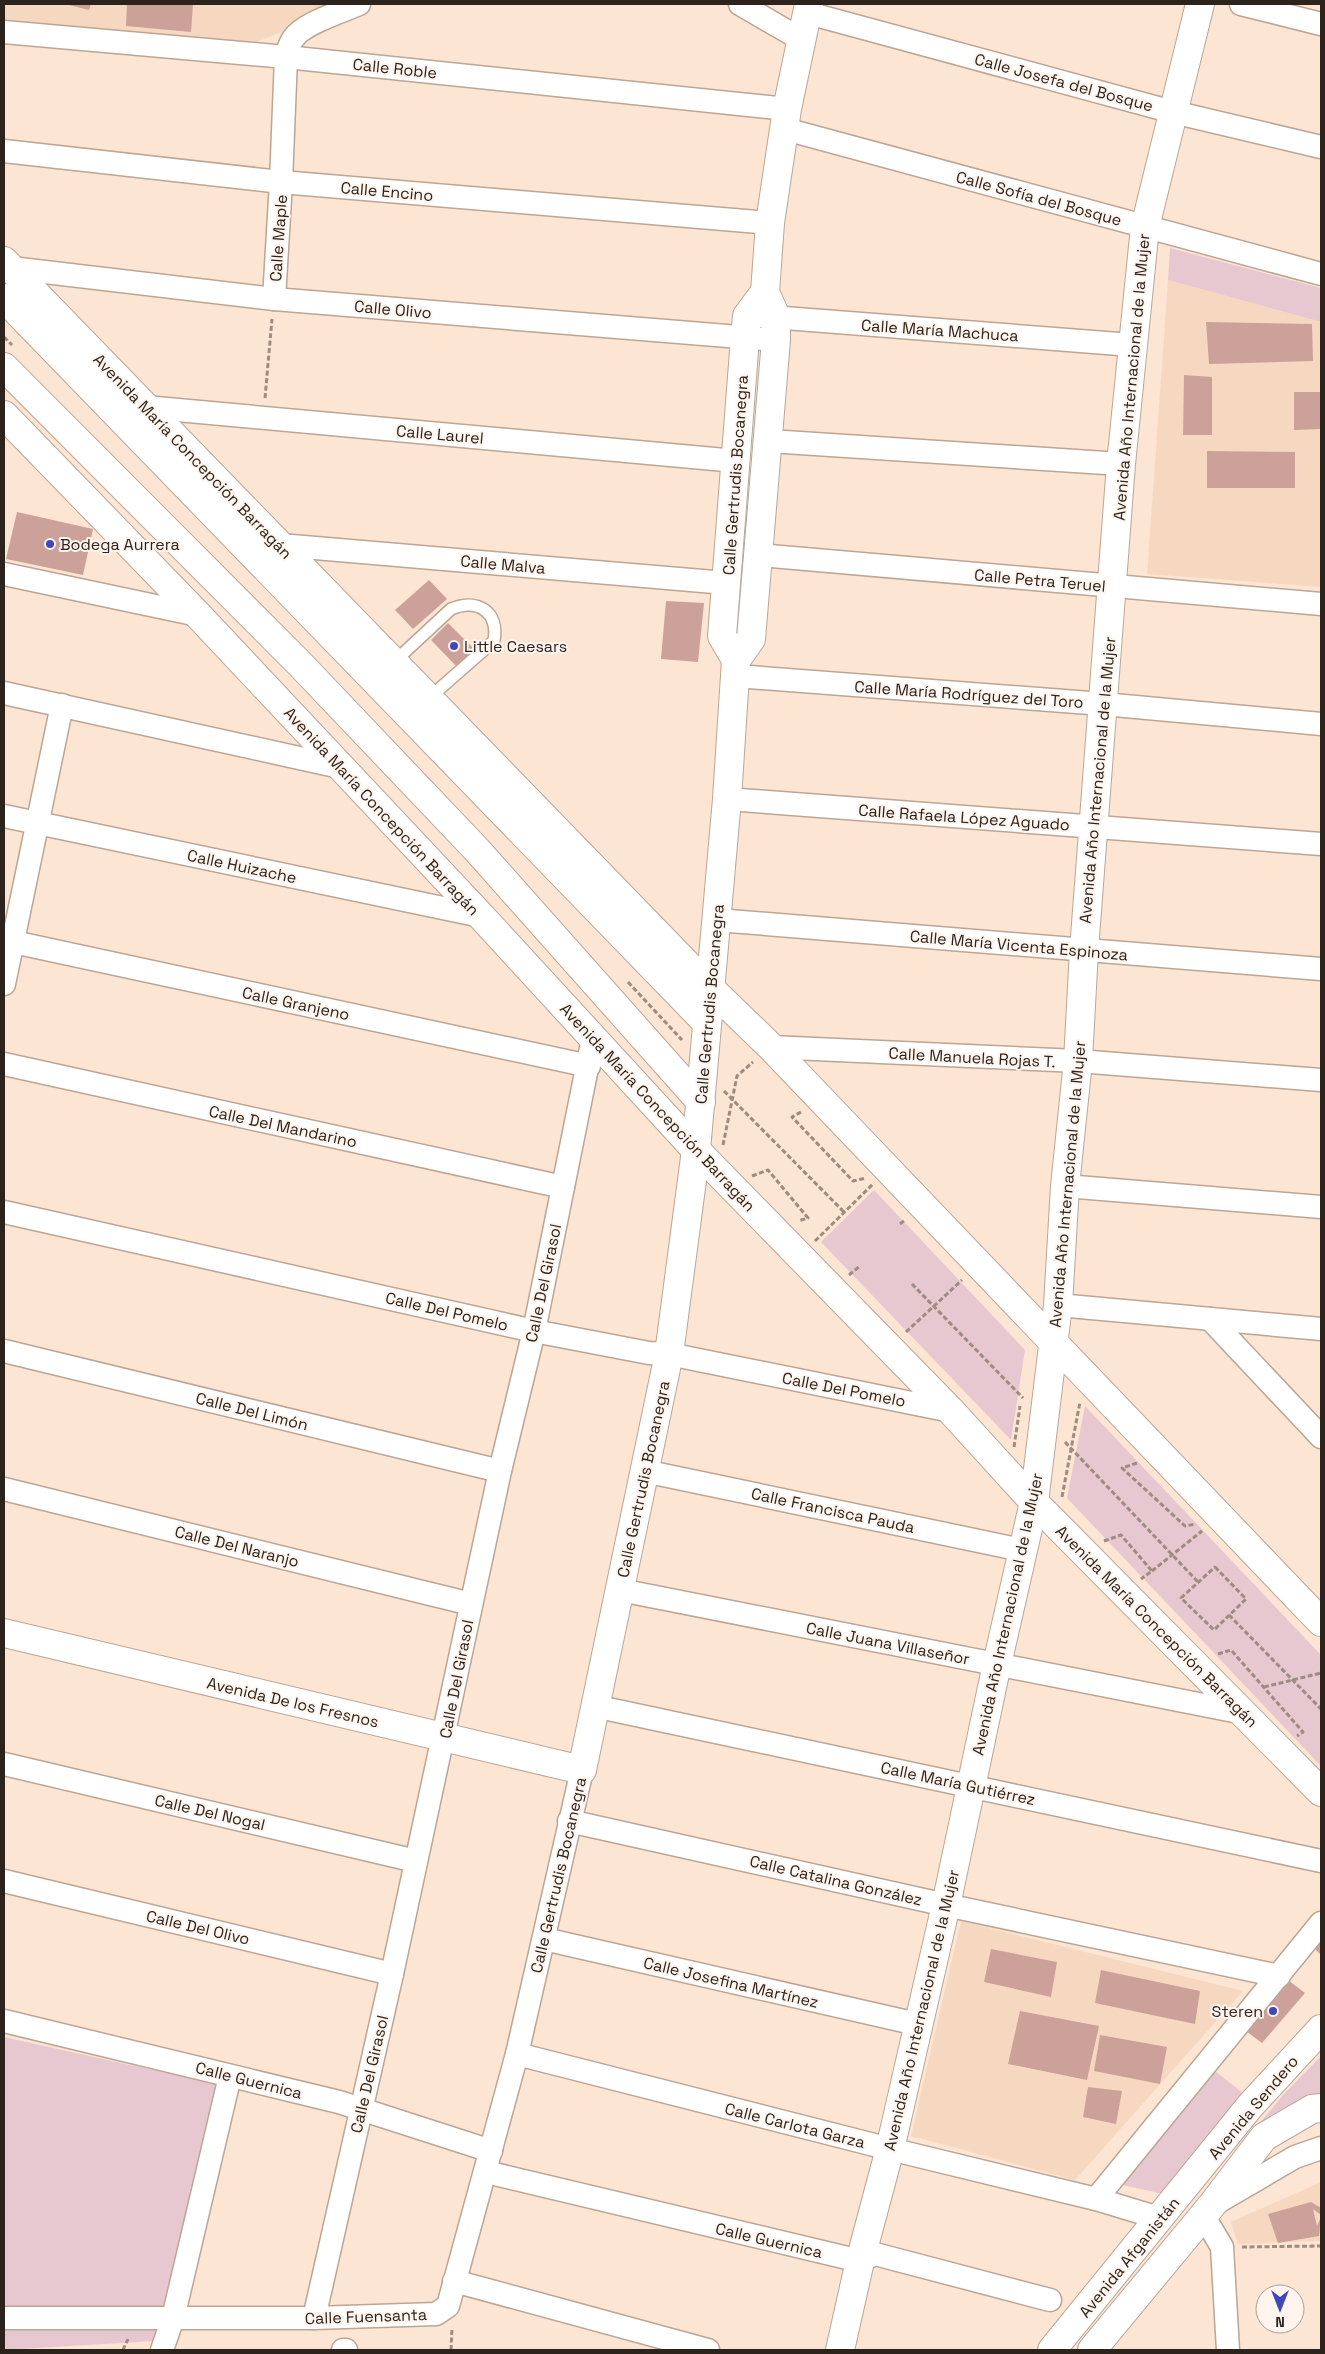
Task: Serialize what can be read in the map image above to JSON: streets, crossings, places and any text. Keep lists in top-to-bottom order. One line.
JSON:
{"streets":{"street":["Calle Roble","Calle Josefa del Bosque","Calle Encino","Calle Sofía del Bosque","Calle Maple","Calle Olivo","Calle María Machuca","Avenida Año Internacional de la Mujer","Calle Laurel","Avenida María Concepción Barragán","Calle Gertrudis Bocanegra","Calle Malva","Calle Petra Teruel","Calle María Rodríguez del Toro","Calle Rafaela López Aguado","Calle Huizache","Calle María Vicenta Espinoza","Calle Granjeno","Calle Manuela Rojas T.","Calle Del Mandarino","Calle Del Girasol","Calle Del Pomelo","Calle Del Limón","Calle Francisca Pauda","Calle Del Naranjo","Calle Juana Villaseñor","Avenida De los Fresnos","Calle María Gutiérrez","Calle Del Nogal","Calle Catalina González","Calle Del Olivo","Calle Josefina Martínez","Calle Guernica","Avenida Sendero","Calle Carlota Garza","Avenida Afganistán","Calle Fuensanta"]},"crossings":[["Calle Roble","Calle Sofía del Bosque"],["Calle Roble","Calle Maple"],["Calle Roble","Calle Gertrudis Bocanegra"],["Calle Josefa del Bosque","Avenida Año Internacional de la Mujer"],["Calle Josefa del Bosque","Calle Gertrudis Bocanegra"],["Calle Encino","Calle Maple"],["Calle Encino","Calle Gertrudis Bocanegra"],["Calle Sofía del Bosque","Avenida Año Internacional de la Mujer"],["Calle Sofía del Bosque","Calle Gertrudis Bocanegra"],["Calle Maple","Calle Olivo"],["Calle Maple","Calle Laurel"],["Calle Olivo","Calle María Machuca"],["Calle Olivo","Avenida María Concepción Barragán"],["Calle Olivo","Calle Gertrudis Bocanegra"],["Calle María Machuca","Avenida Año Internacional de la Mujer"],["Calle María Machuca","Calle Gertrudis Bocanegra"],["Avenida Año Internacional de la Mujer","Avenida María Concepción Barragán"],["Avenida Año Internacional de la Mujer","Calle Petra Teruel"],["Avenida Año Internacional de la Mujer","Calle María Rodríguez del Toro"],["Avenida Año Internacional de la Mujer","Calle Rafaela López Aguado"],["Avenida Año Internacional de la Mujer","Calle María Vicenta Espinoza"],["Avenida Año Internacional de la Mujer","Calle Manuela Rojas T."],["Avenida Año Internacional de la Mujer","Calle Francisca Pauda"],["Avenida Año Internacional de la Mujer","Calle Juana Villaseñor"],["Avenida Año Internacional de la Mujer","Calle María Gutiérrez"],["Avenida Año Internacional de la Mujer","Calle Catalina González"],["Avenida Año Internacional de la Mujer","Calle Josefina Martínez"],["Avenida Año Internacional de la Mujer","Calle Guernica"],["Avenida Año Internacional de la Mujer","Calle Carlota Garza"],["Calle Laurel","Avenida María Concepción Barragán"],["Calle Laurel","Calle Gertrudis Bocanegra"],["Avenida María Concepción Barragán","Calle Gertrudis Bocanegra"],["Avenida María Concepción Barragán","Calle Malva"],["Avenida María Concepción Barragán","Calle Huizache"],["Avenida María Concepción Barragán","Calle Manuela Rojas T."],["Avenida María Concepción Barragán","Calle Del Girasol"],["Avenida María Concepción Barragán","Calle Del Pomelo"],["Avenida María Concepción Barragán","Calle Juana Villaseñor"],["Calle Gertrudis Bocanegra","Calle Malva"],["Calle Gertrudis Bocanegra","Calle Petra Teruel"],["Calle Gertrudis Bocanegra","Calle María Rodríguez del Toro"],["Calle Gertrudis Bocanegra","Calle Rafaela López Aguado"],["Calle Gertrudis Bocanegra","Calle María Vicenta Espinoza"],["Calle Gertrudis Bocanegra","Calle Del Pomelo"],["Calle Gertrudis Bocanegra","Calle Francisca Pauda"],["Calle Gertrudis Bocanegra","Calle Juana Villaseñor"],["Calle Gertrudis Bocanegra","Avenida De los Fresnos"],["Calle Gertrudis Bocanegra","Calle María Gutiérrez"],["Calle Gertrudis Bocanegra","Calle Catalina González"],["Calle Gertrudis Bocanegra","Calle Josefina Martínez"],["Calle Gertrudis Bocanegra","Calle Guernica"],["Calle Gertrudis Bocanegra","Calle Carlota Garza"],["Calle Gertrudis Bocanegra","Calle Fuensanta"],["Calle Granjeno","Calle Del Girasol"],["Calle Del Mandarino","Calle Del Girasol"],["Calle Del Girasol","Calle Del Pomelo"],["Calle Del Girasol","Calle Del Limón"],["Calle Del Girasol","Calle Del Naranjo"],["Calle Del Girasol","Avenida De los Fresnos"],["Calle Del Girasol","Calle Del Nogal"],["Calle Del Girasol","Calle Del Olivo"],["Calle Del Girasol","Calle Guernica"],["Calle Del Girasol","Calle Fuensanta"],["Avenida Sendero","Avenida Afganistán"],["Calle Carlota Garza","Avenida Afganistán"]],"places":["Bodega Aurrera","Little Caesars","Steren"],"north":"bottom"}
